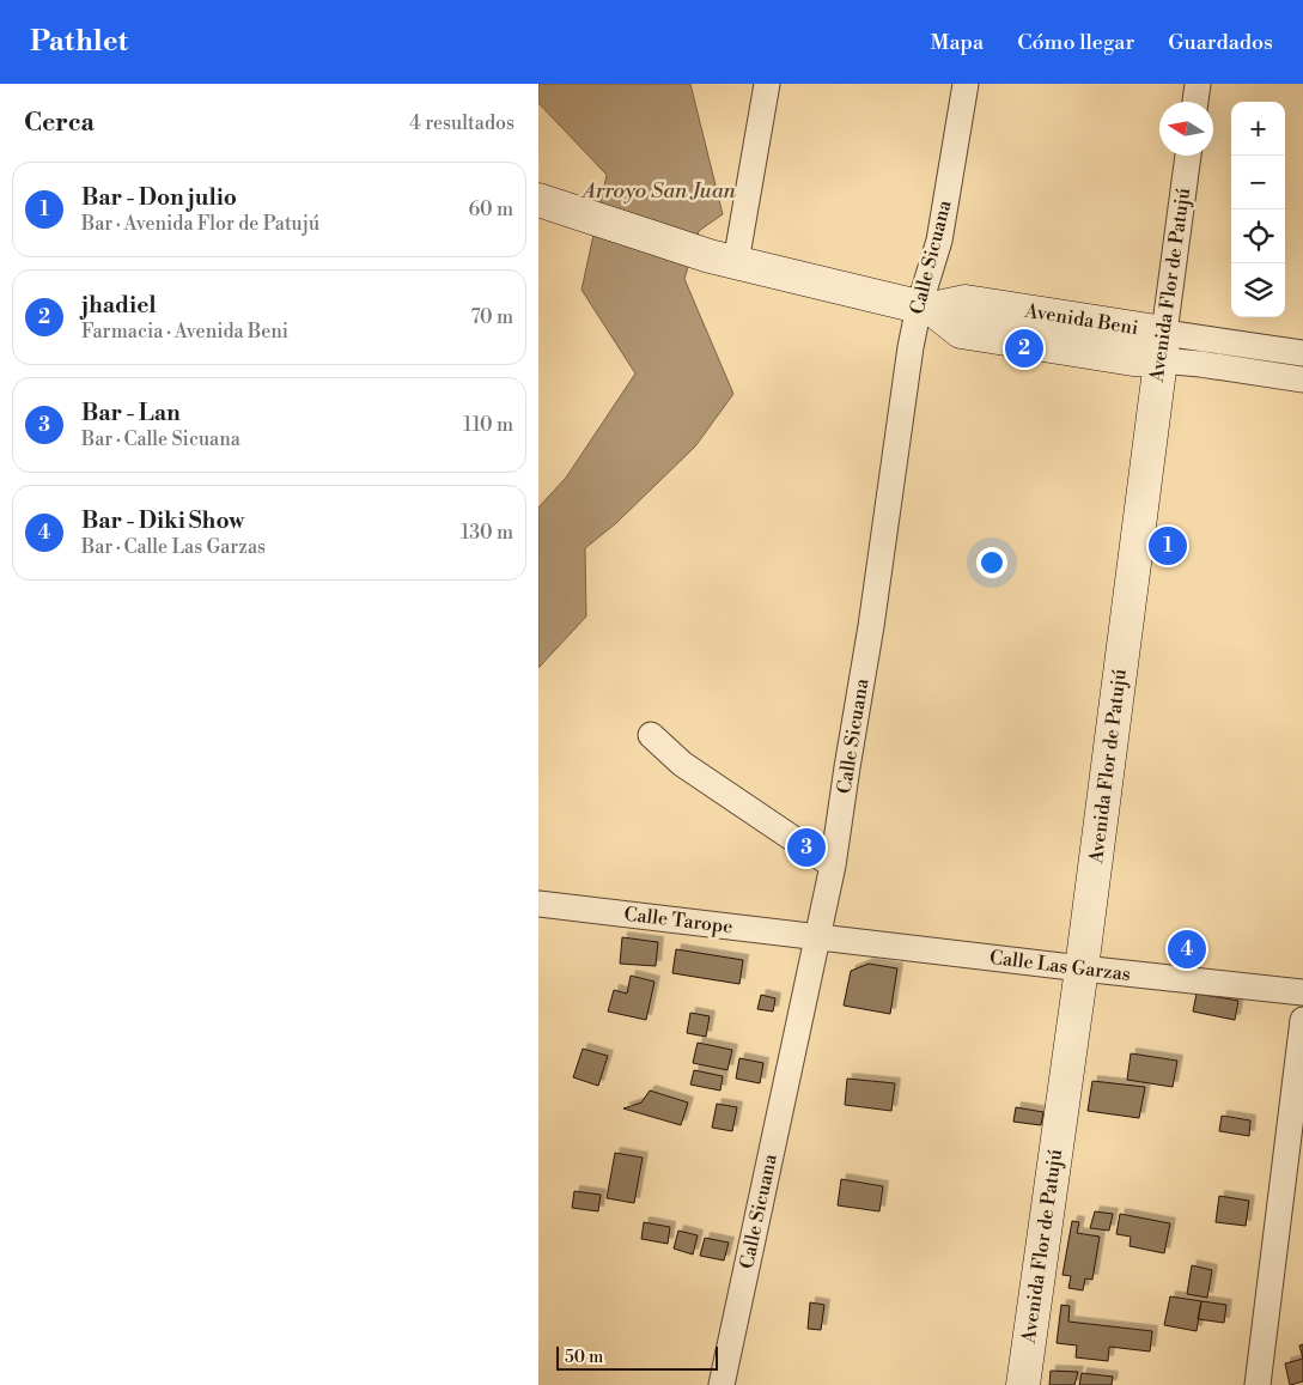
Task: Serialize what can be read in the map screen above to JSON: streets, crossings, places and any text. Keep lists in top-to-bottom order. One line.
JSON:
{"streets":{"main road":["Avenida Flor de Patujú","Avenida Beni"],"street":["Calle Sicuana","Calle Tarope","Calle Las Garzas"]},"crossings":[["Calle Sicuana","Avenida Beni"],["Calle Sicuana","Calle Tarope"],["Calle Sicuana","Calle Las Garzas"],["Avenida Flor de Patujú","Avenida Beni"],["Avenida Flor de Patujú","Calle Las Garzas"],["Calle Tarope","Calle Las Garzas"]],"water":["Arroyo San Juan"],"scale_bar":"50 m","north":"left","page":{"header":"Pathlet","nav":["Mapa","Cómo llegar","Guardados"],"heading":["Cerca","4 resultados"],"map_buttons":["+","−"],"list":[{"mark":"1","name":"Bar - Don julio","note":"Bar · Avenida Flor de Patujú","value":"60 m"},{"mark":"2","name":"jhadiel","note":"Farmacia · Avenida Beni","value":"70 m"},{"mark":"3","name":"Bar - Lan","note":"Bar · Calle Sicuana","value":"110 m"},{"mark":"4","name":"Bar - Diki Show","note":"Bar · Calle Las Garzas","value":"130 m"}],"pins":["2","1","3","4"],"scale":"50 m"}}
